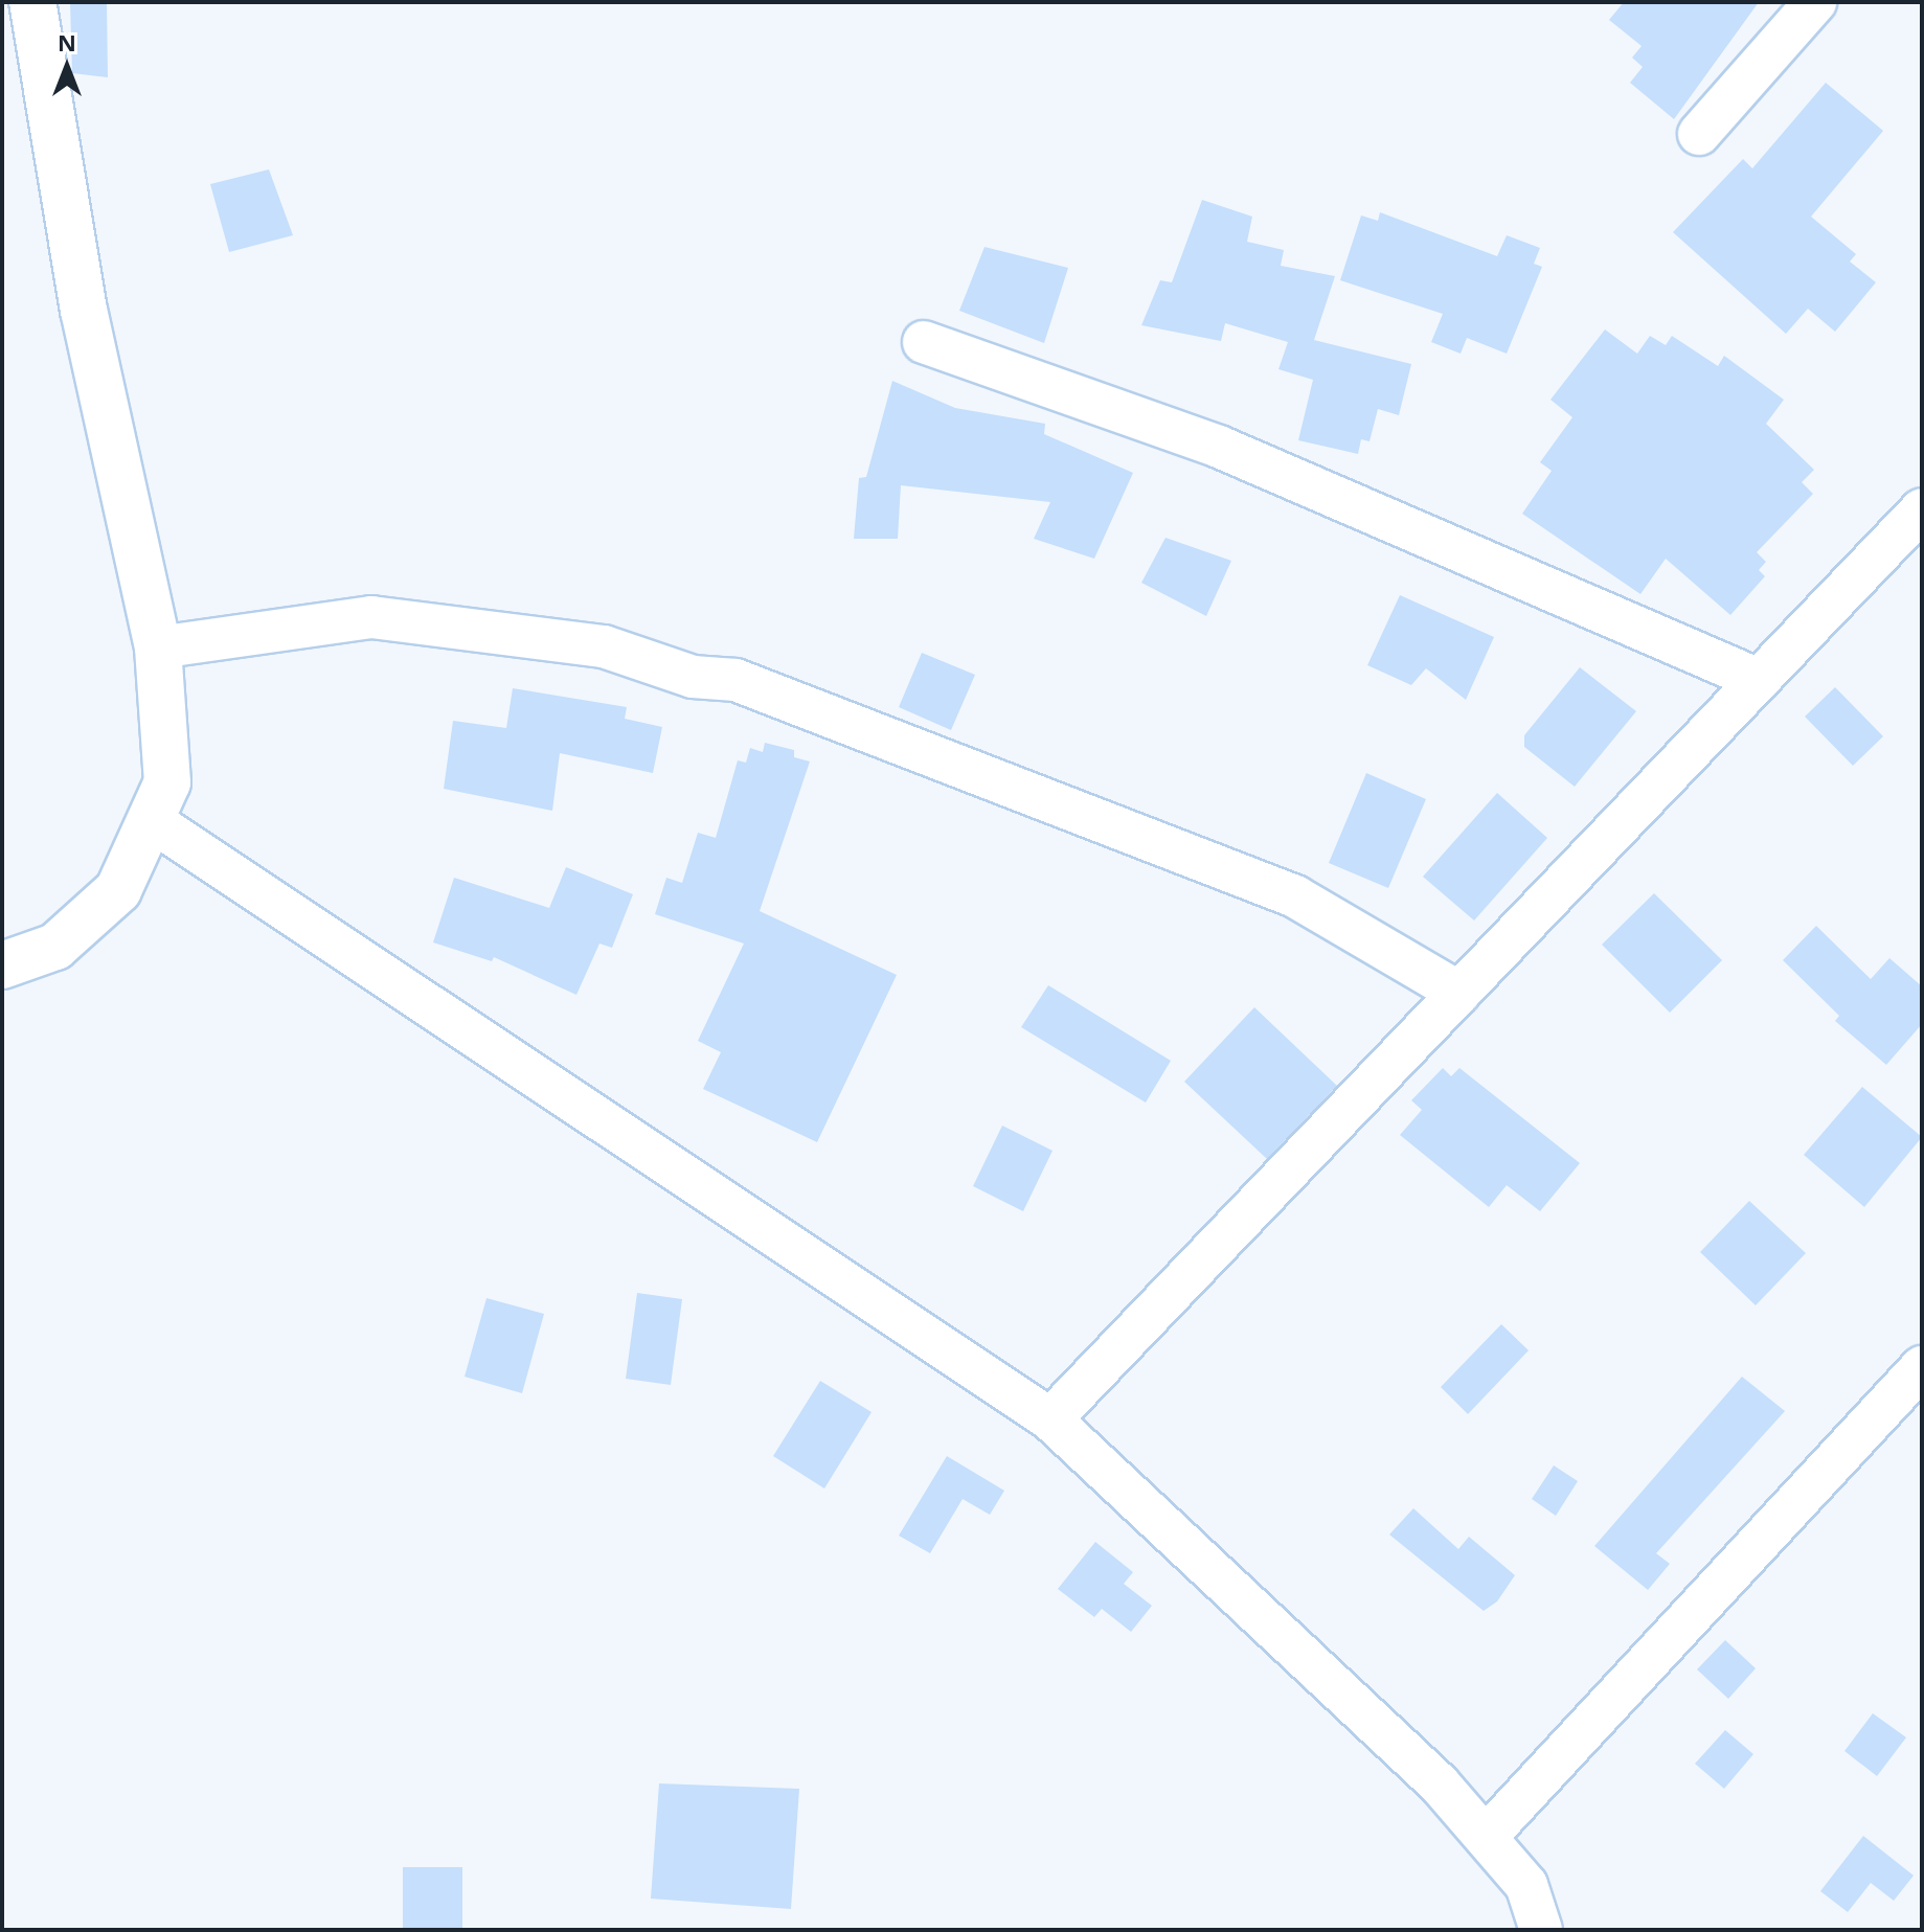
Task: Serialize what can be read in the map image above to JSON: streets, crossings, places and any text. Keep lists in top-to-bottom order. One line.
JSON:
{"north":"top"}
